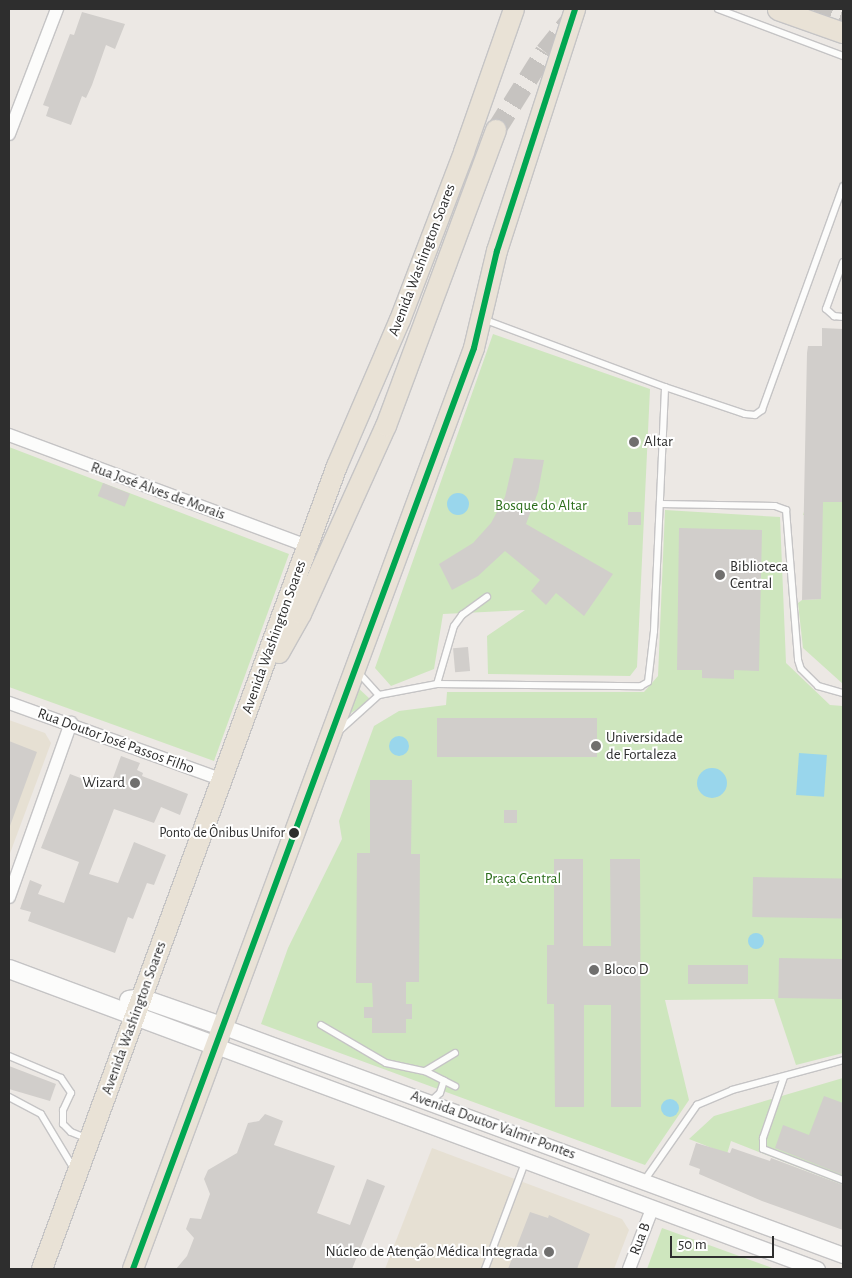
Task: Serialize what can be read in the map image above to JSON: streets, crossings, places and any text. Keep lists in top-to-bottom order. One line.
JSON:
{"streets":{"highway":["Avenida Washington Soares"],"main road":["Avenida Doutor Valmir Pontes"],"street":["Rua José Alves de Morais","Rua Doutor José Passos Filho","Rua B"]},"crossings":[["Avenida Washington Soares","Rua José Alves de Morais"],["Avenida Washington Soares","Rua Doutor José Passos Filho"],["Avenida Washington Soares","Avenida Doutor Valmir Pontes"],["Avenida Doutor Valmir Pontes","Rua B"]],"parks":["Bosque do Altar","Praça Central"],"places":["Altar","Biblioteca Central","Universidade de Fortaleza","Wizard","Ponto de Ônibus Unifor","Bloco D","Núcleo de Atenção Médica Integrada"],"scale_bar":"50 m"}
